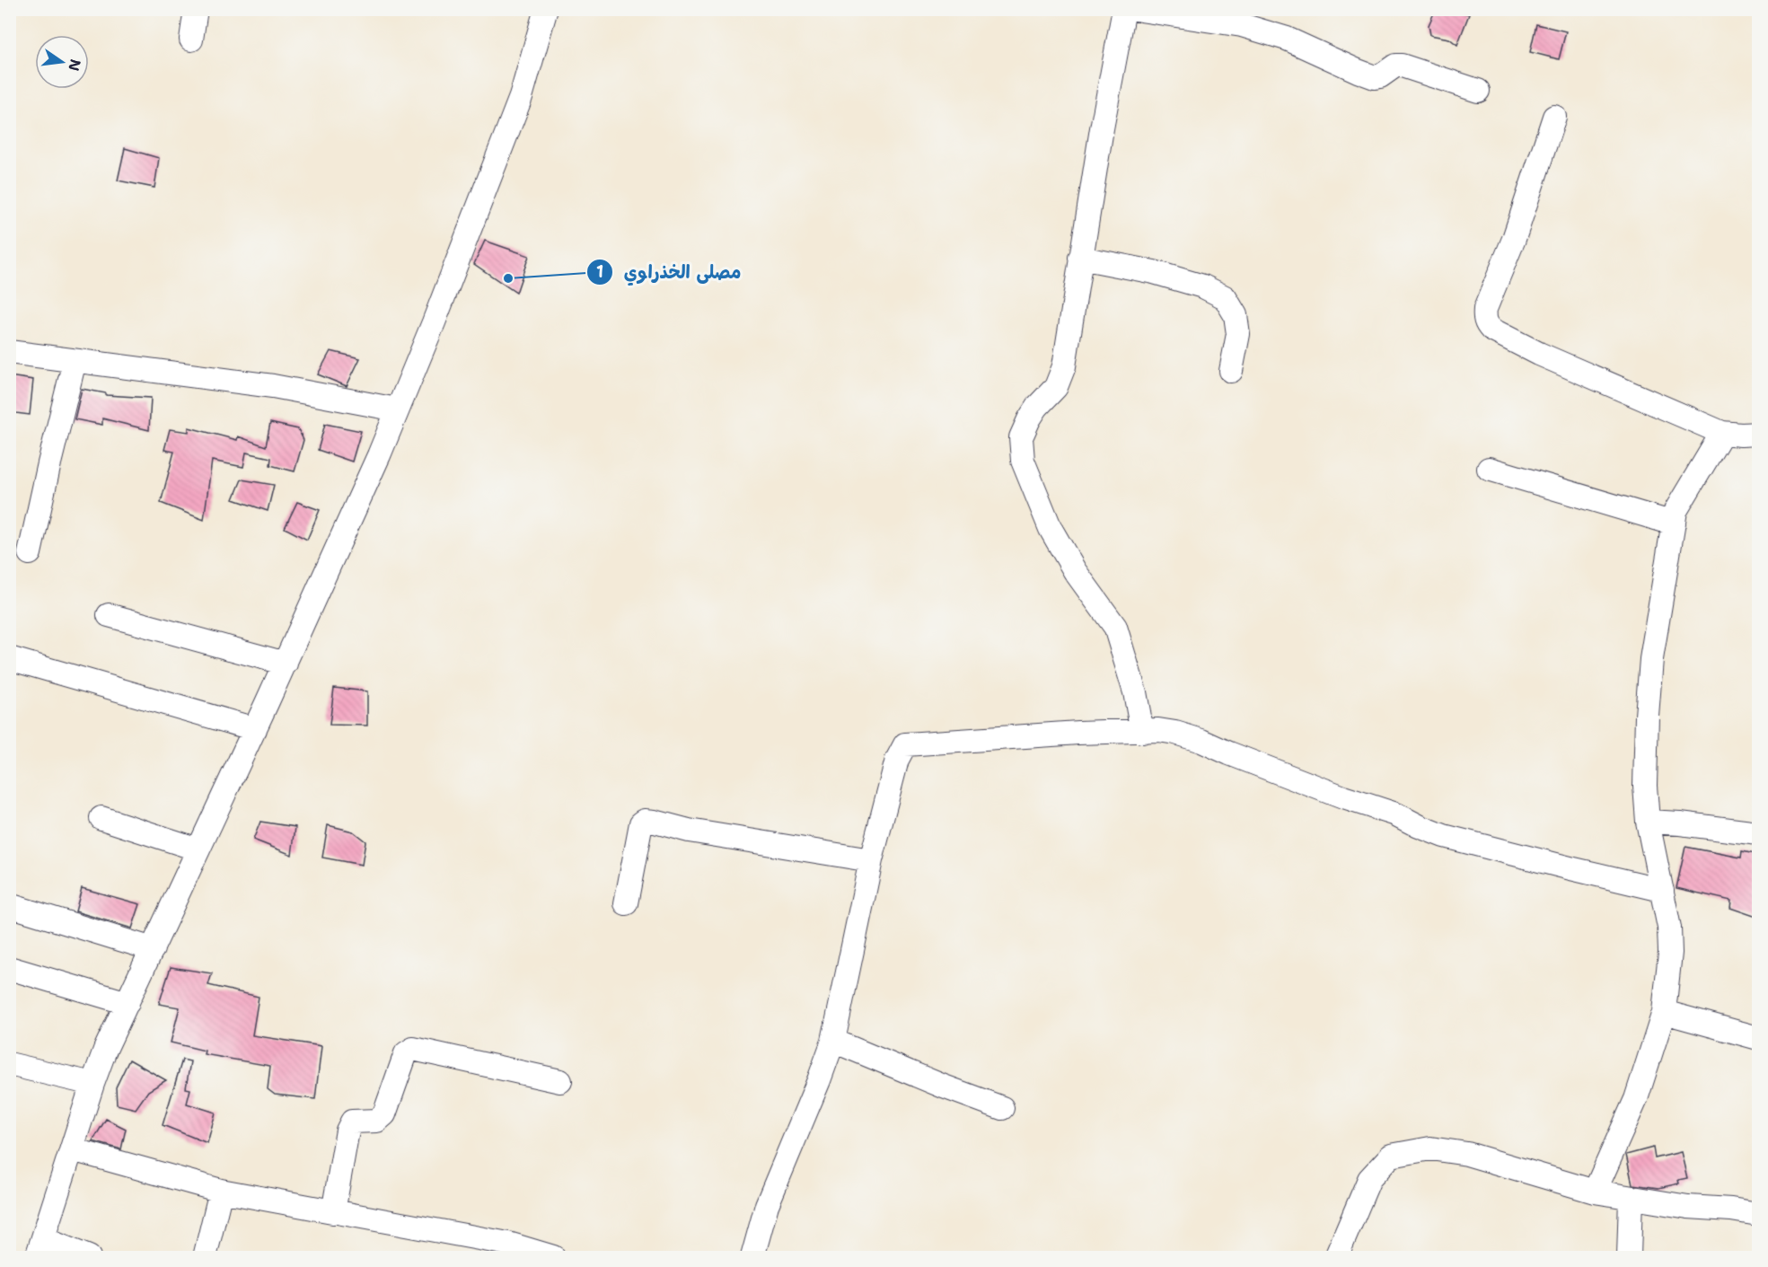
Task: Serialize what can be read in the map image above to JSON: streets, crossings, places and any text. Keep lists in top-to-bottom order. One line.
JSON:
{"places":["مصلى الخذراوي"],"north":"right"}
